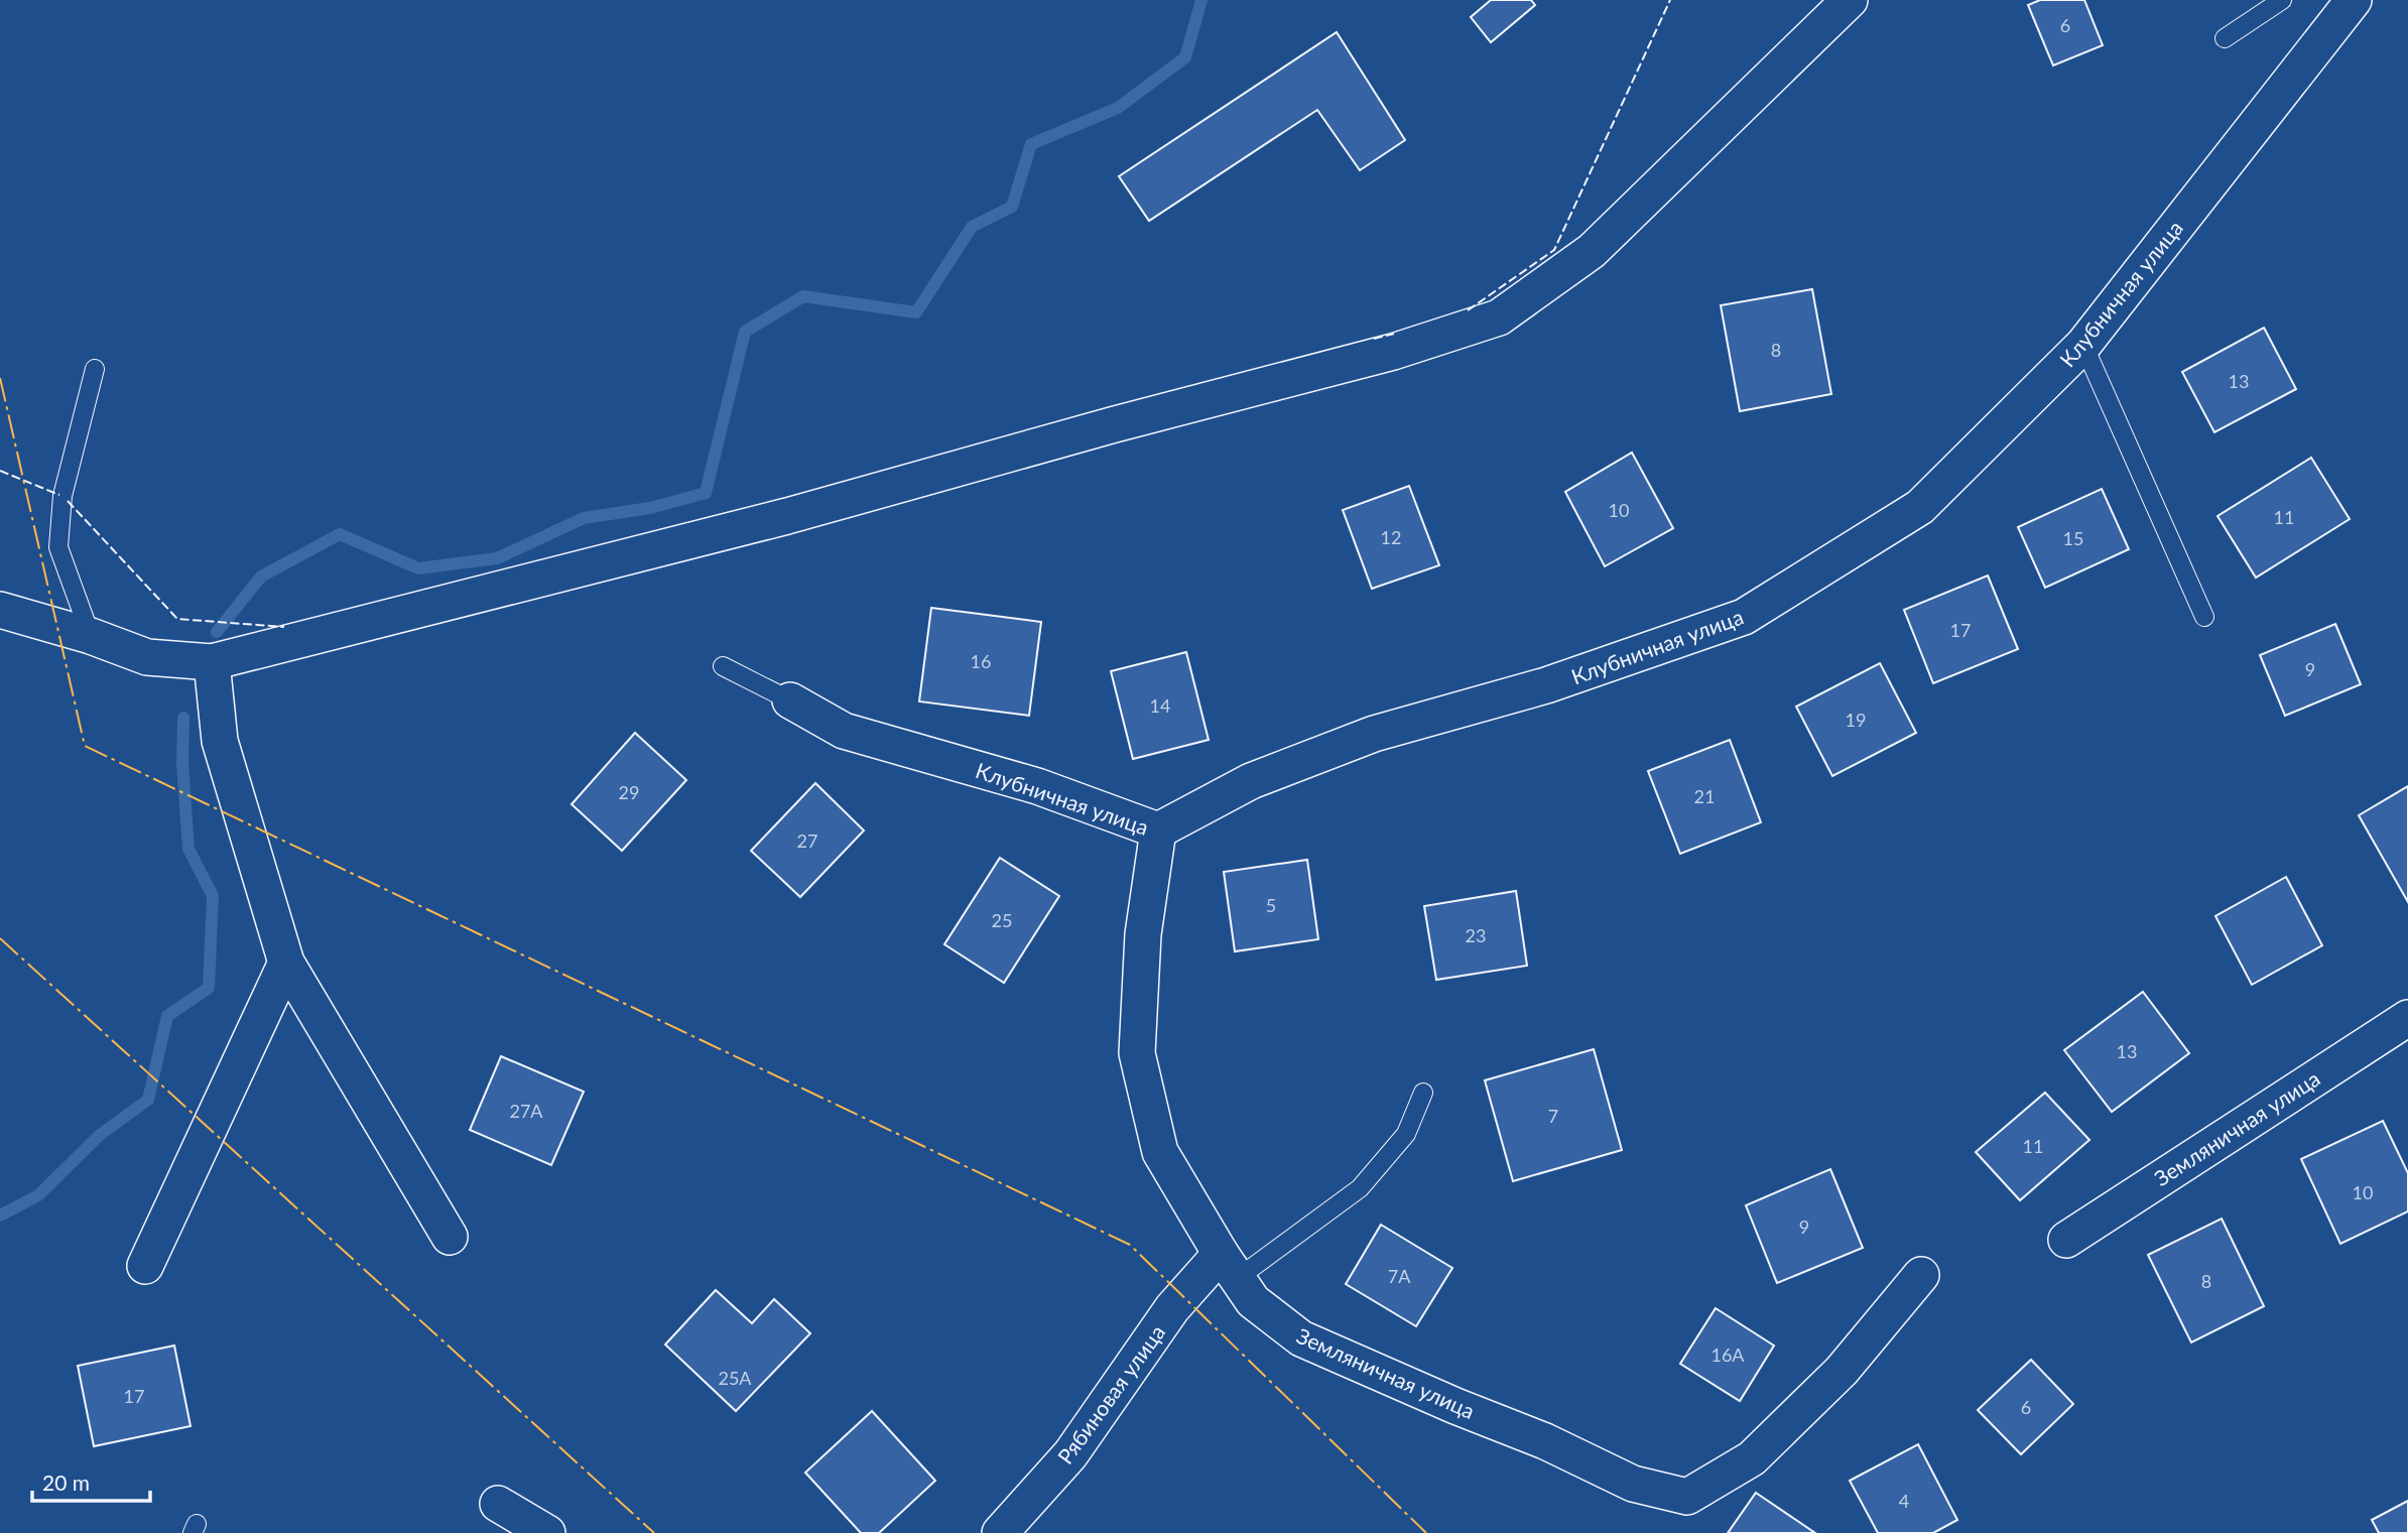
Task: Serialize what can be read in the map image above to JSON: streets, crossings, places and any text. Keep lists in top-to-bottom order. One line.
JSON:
{"streets":{"street":["Клубничная улица","Земляничная улица","Рябиновая улица"]},"crossings":[["Клубничная улица","Земляничная улица"],["Земляничная улица","Рябиновая улица"]],"house_numbers":["6","8","13","10","11","12","15","17","16","9","14","19","29","21","27","5","25","23","13","27А","7","11","10","9","7А","8","16А","25А","17","6","4"],"scale_bar":"20 m"}
